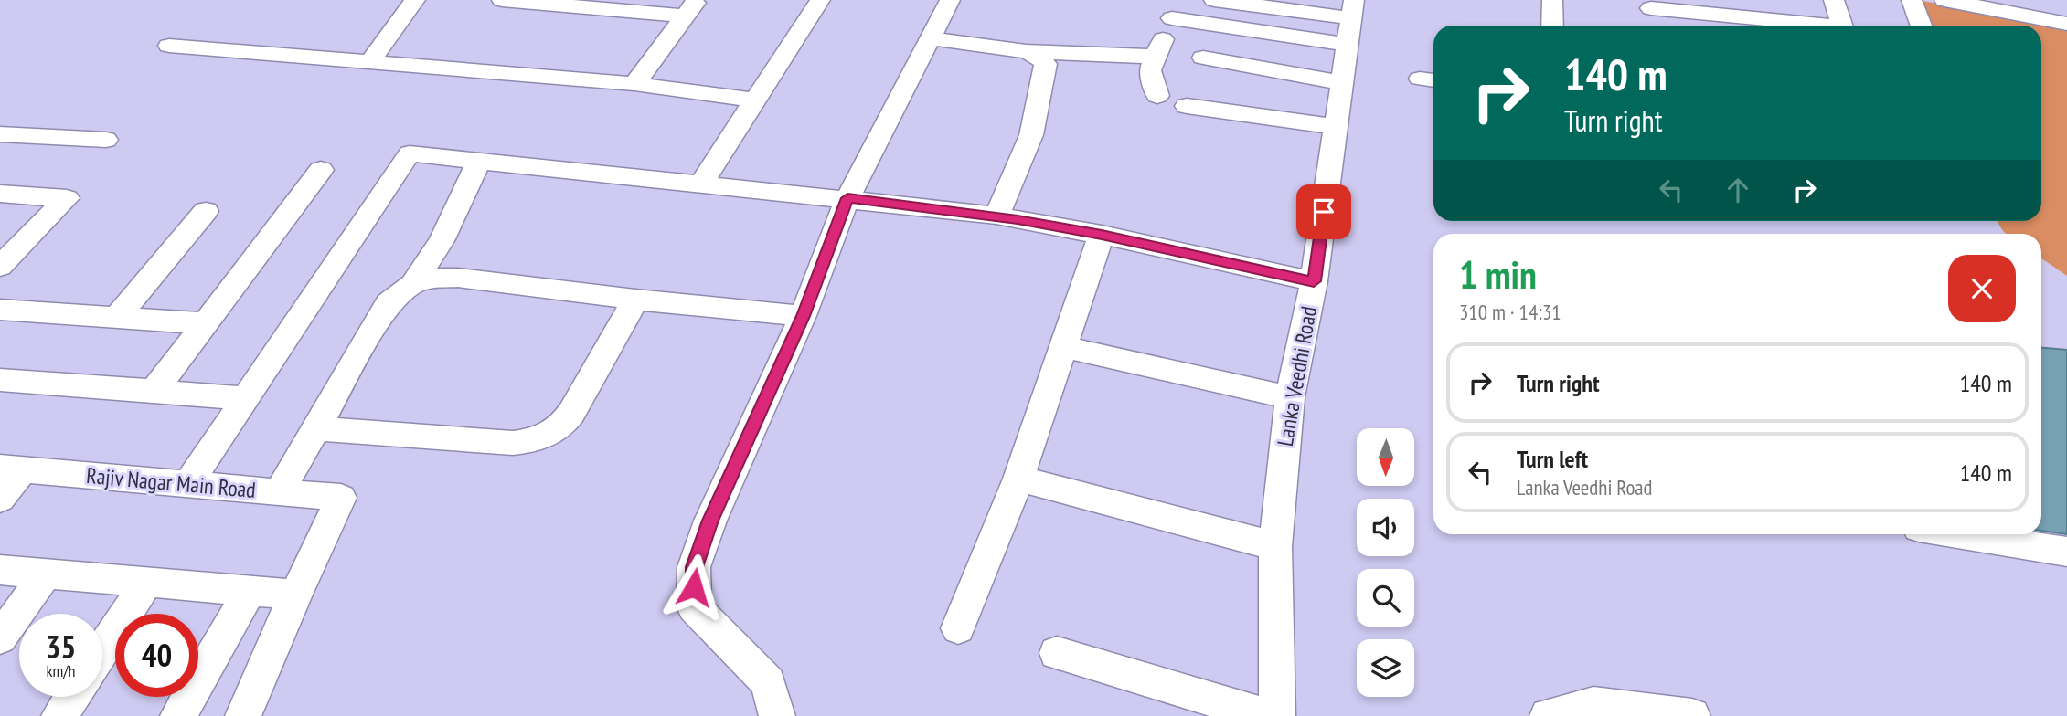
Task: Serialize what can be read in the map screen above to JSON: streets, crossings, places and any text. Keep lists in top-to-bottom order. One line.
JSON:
{"streets":{"street":["Lanka Veedhi Road","Rajiv Nagar Main Road"]},"north":"bottom","page":{"turn":["140 m","Turn right"],"heading":["1 min","310 m · 14:31"],"list":[{"name":"Turn right","value":"140 m"},{"name":"Turn left","note":"Lanka Veedhi Road","value":"140 m"}],"speed":"35 km/h","limit":"40"}}
